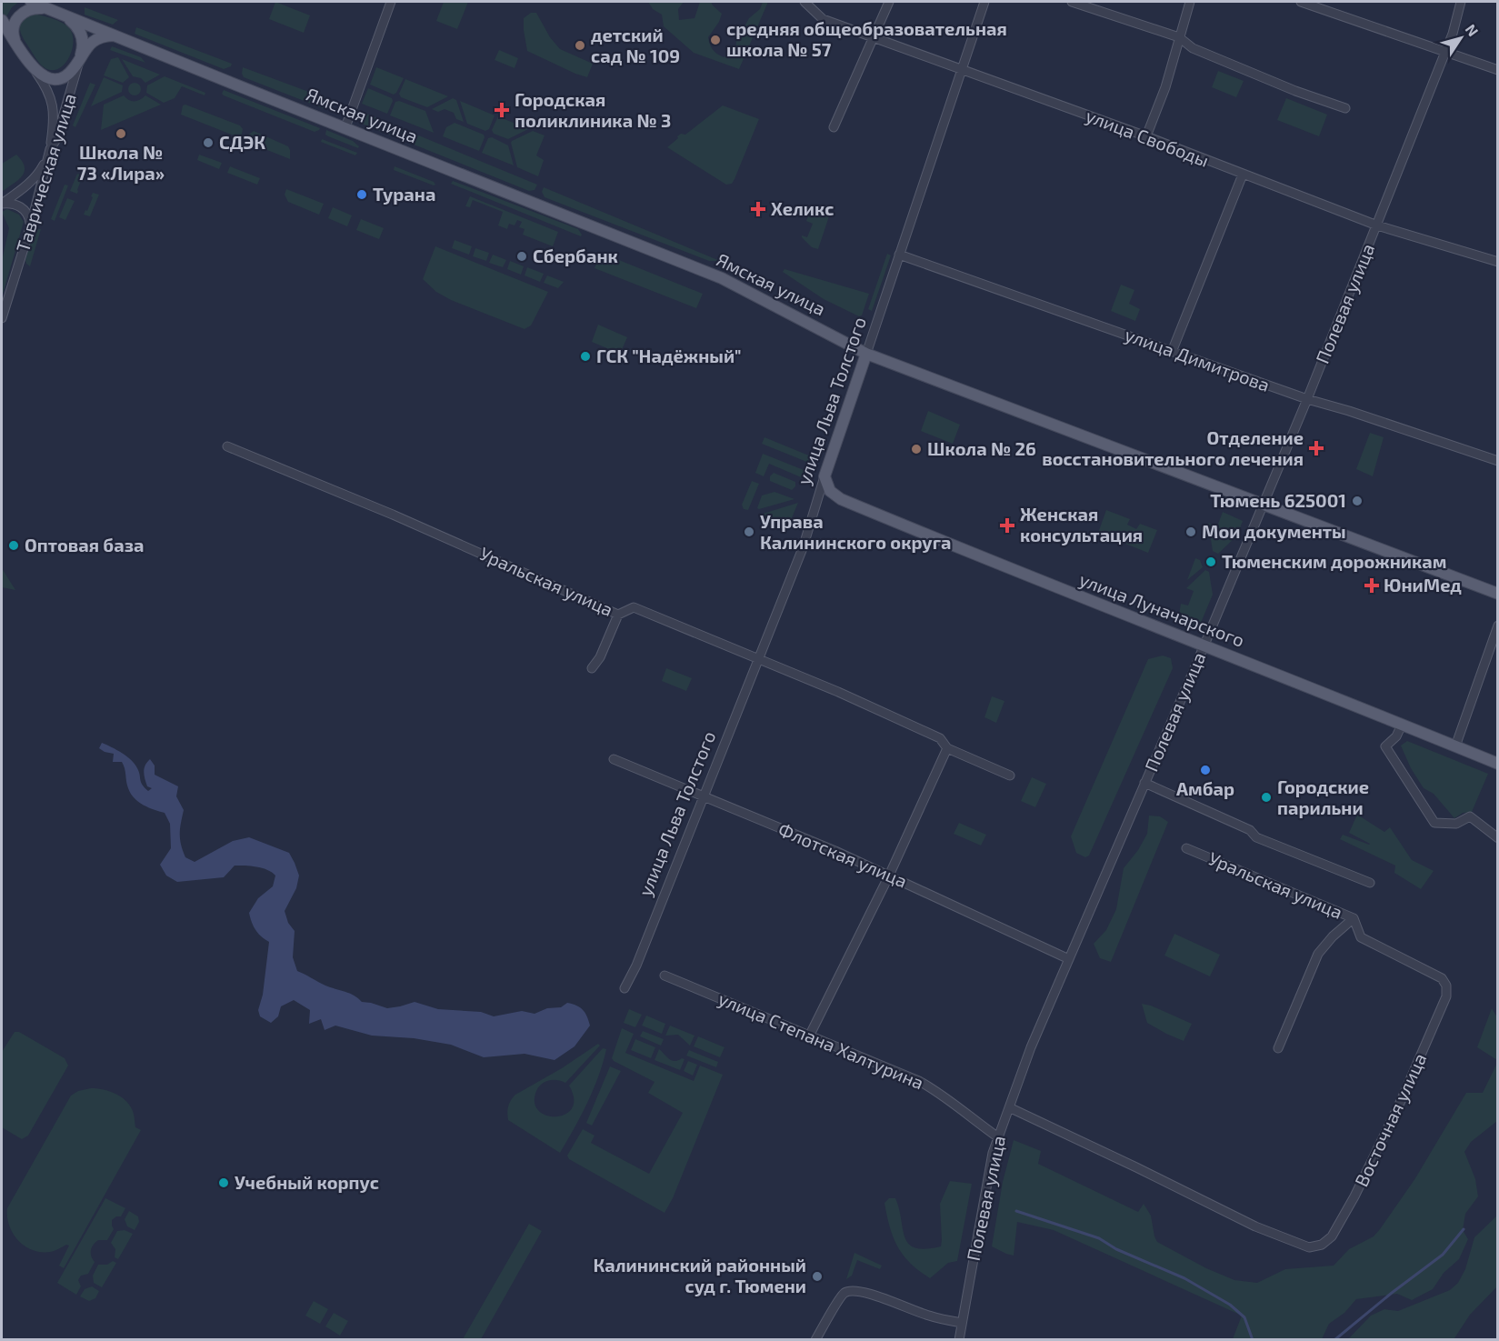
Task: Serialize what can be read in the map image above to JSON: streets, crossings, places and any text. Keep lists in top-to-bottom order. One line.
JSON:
{"streets":{"main road":["Ямская улица","улица Льва Толстого","улица Луначарского"],"street":["улица Свободы","Таврическая улица","Полевая улица","улица Димитрова","Уральская улица","Флотская улица","улица Степана Халтурина","Восточная улица"]},"crossings":[["Ямская улица","Таврическая улица"],["Ямская улица","Полевая улица"],["Ямская улица","улица Льва Толстого"],["улица Свободы","Полевая улица"],["улица Свободы","улица Льва Толстого"],["Полевая улица","улица Димитрова"],["Полевая улица","Уральская улица"],["Полевая улица","улица Луначарского"],["Полевая улица","Флотская улица"],["Полевая улица","улица Степана Халтурина"],["Полевая улица","Восточная улица"],["улица Димитрова","улица Льва Толстого"],["улица Льва Толстого","Уральская улица"],["улица Льва Толстого","улица Луначарского"],["улица Льва Толстого","Флотская улица"],["Уральская улица","Восточная улица"]],"places":{"other":["средняя общеобразовательная школа № 57","детский сад № 109","Школа № 73 «Лира»","СДЭК","Турана","Сбербанк","ГСК \"Надёжный\"","Школа № 26","Тюмень 625001","Управа Калининского округа","Мои документы","Оптовая база","Тюменским дорожникам","Амбар","Городские парильни","Учебный корпус","Калининский районный суд г. Тюмени"],"health":["Городская поликлиника № 3","Хеликс","Отделение восстановительного лечения","Женская консультация","ЮниМед"]},"north":"top right"}
